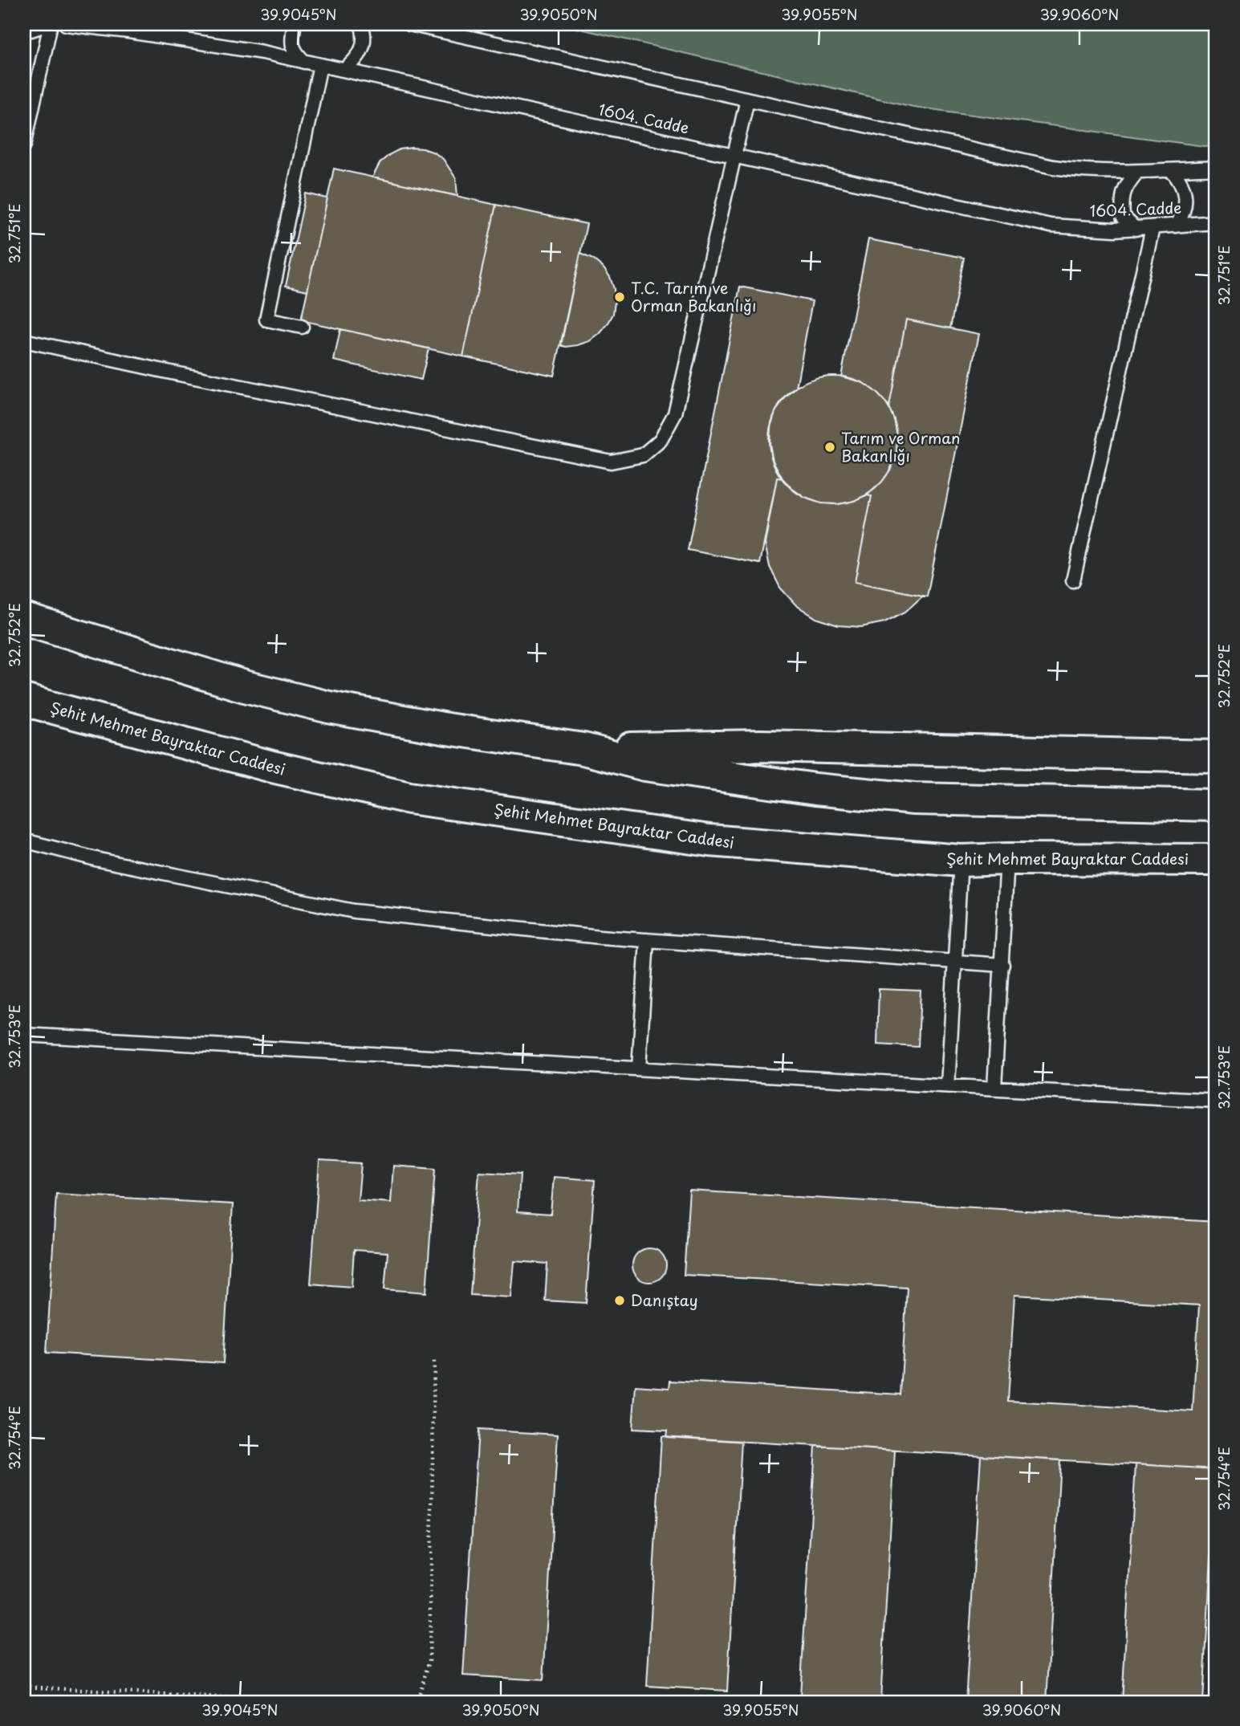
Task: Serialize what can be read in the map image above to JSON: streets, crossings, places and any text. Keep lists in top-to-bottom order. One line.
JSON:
{"streets":{"main road":["Şehit Mehmet Bayraktar Caddesi"],"lane":["1604. Cadde"]},"places":["T.C. Tarım ve Orman Bakanlığı","Tarım ve Orman Bakanlığı","Danıştay"],"coordinates":["39.9045°N","39.9050°N","39.9055°N","39.9060°N","32.751°E","32.752°E","32.753°E","32.754°E"]}
